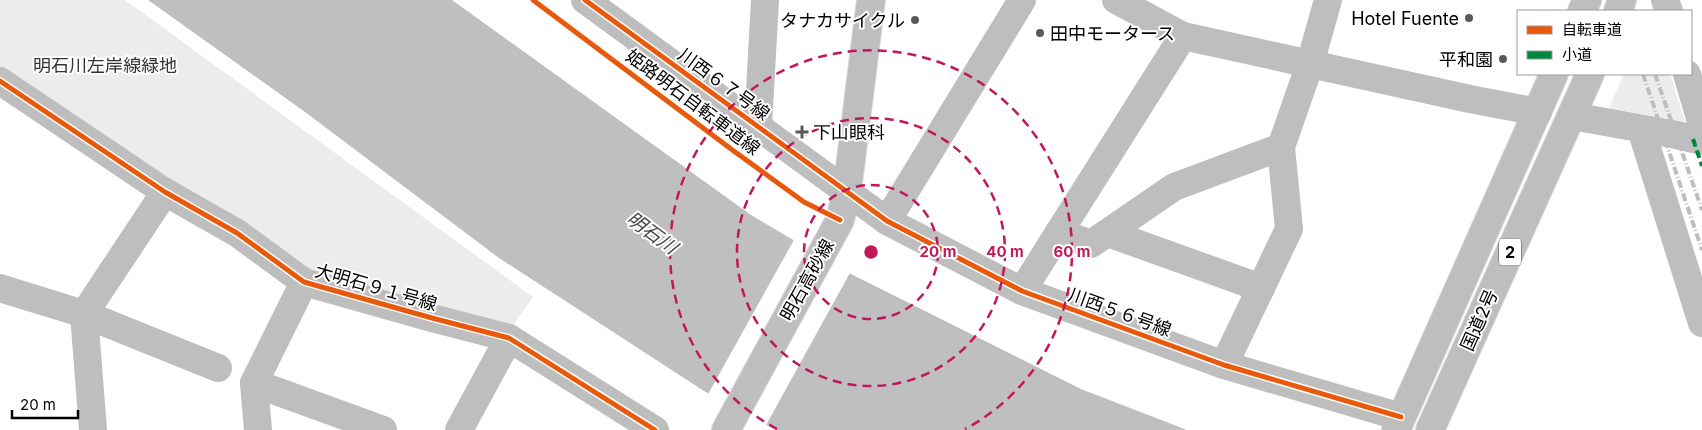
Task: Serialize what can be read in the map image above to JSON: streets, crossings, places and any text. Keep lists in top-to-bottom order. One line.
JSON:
{"streets":{"main road":["川西６７号線","2","明石高砂線","大明石９１号線","川西５６号線","国道2号"],"cycle path":["姫路明石自転車道線"]},"crossings":[["川西６７号線","明石高砂線"],["川西６７号線","川西５６号線"],["明石高砂線","川西５６号線"],["川西５６号線","国道2号"]],"water":["明石川"],"parks":["明石川左岸線緑地"],"places":{"other":["Hotel Fuente","タナカサイクル","田中モータース","平和園"],"health":["下山眼科"]},"legend":["自転車道","小道"],"scale_bar":"20 m","rings":["20 m","40 m","60 m"]}
